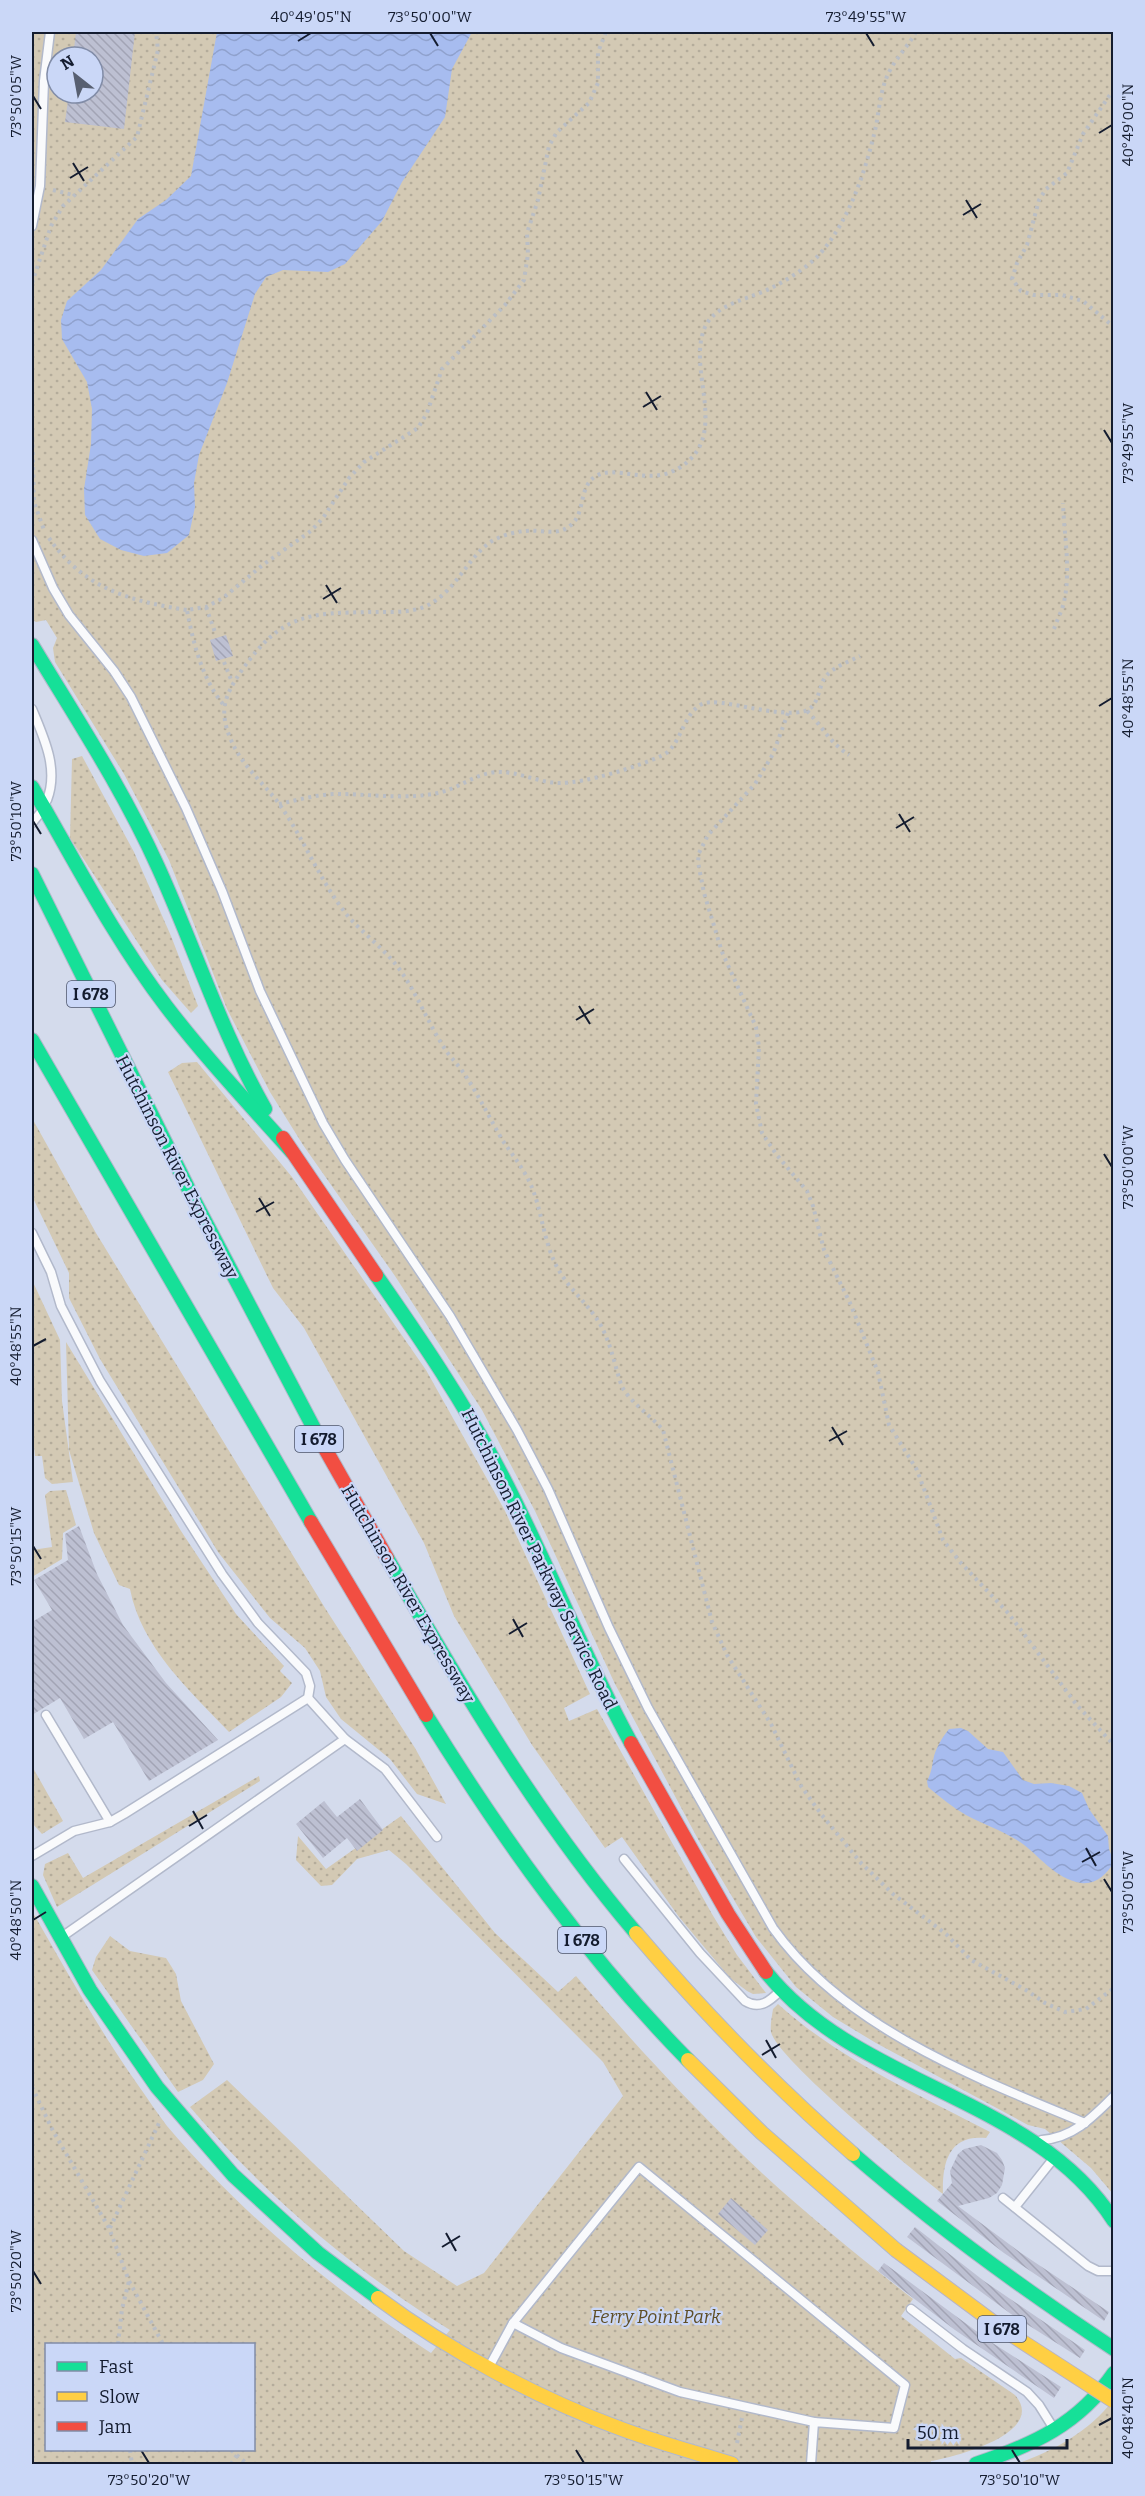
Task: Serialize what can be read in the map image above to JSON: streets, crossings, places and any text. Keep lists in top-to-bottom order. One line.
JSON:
{"streets":{"main road":["I 678","Hutchinson River Expressway","Hutchinson River Parkway Service Road"]},"parks":["Ferry Point Park"],"legend":["Fast","Slow","Jam"],"scale_bar":"50 m","north":"top left","coordinates":["40°49'05\"N","73°50'00\"W","73°49'55\"W","73°50'05\"W","40°49'00\"N","40°48'55\"N","73°50'10\"W","73°50'15\"W","40°48'50\"N","73°50'20\"W","40°48'40\"N"]}
